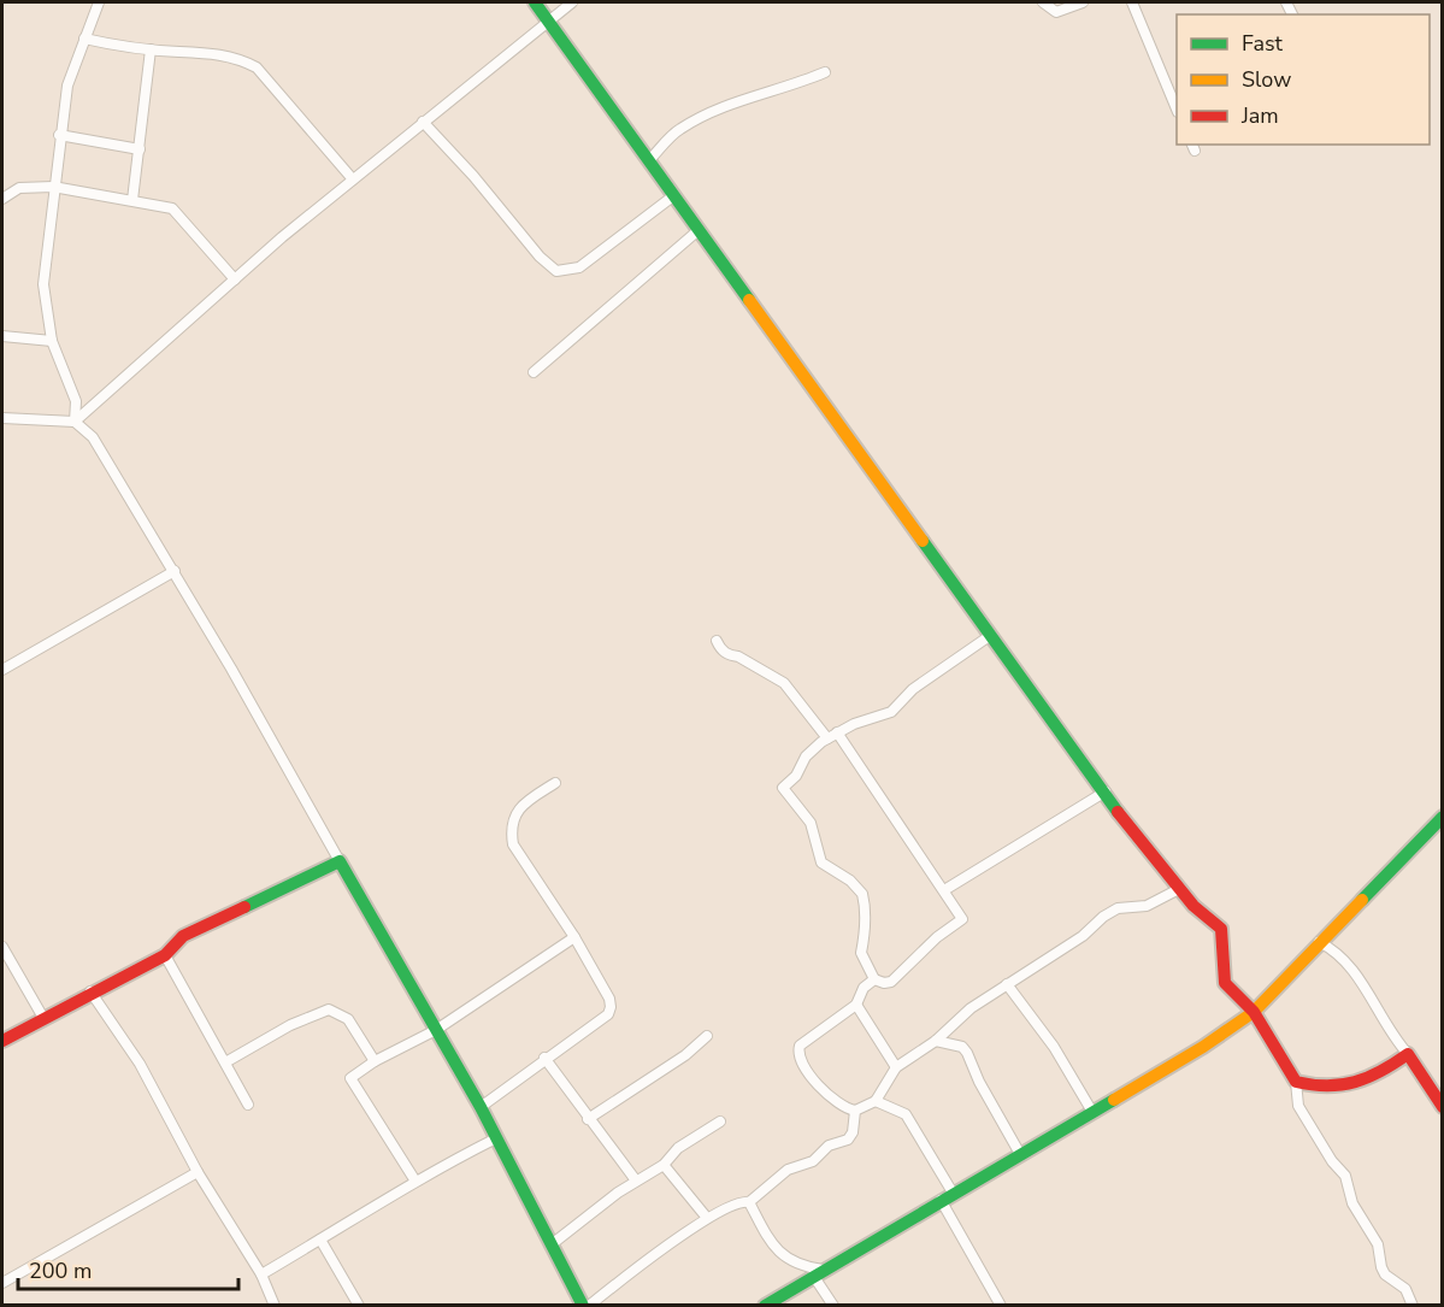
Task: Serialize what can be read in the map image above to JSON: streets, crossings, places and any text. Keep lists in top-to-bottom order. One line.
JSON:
{"legend":["Fast","Slow","Jam"],"scale_bar":"200 m"}
